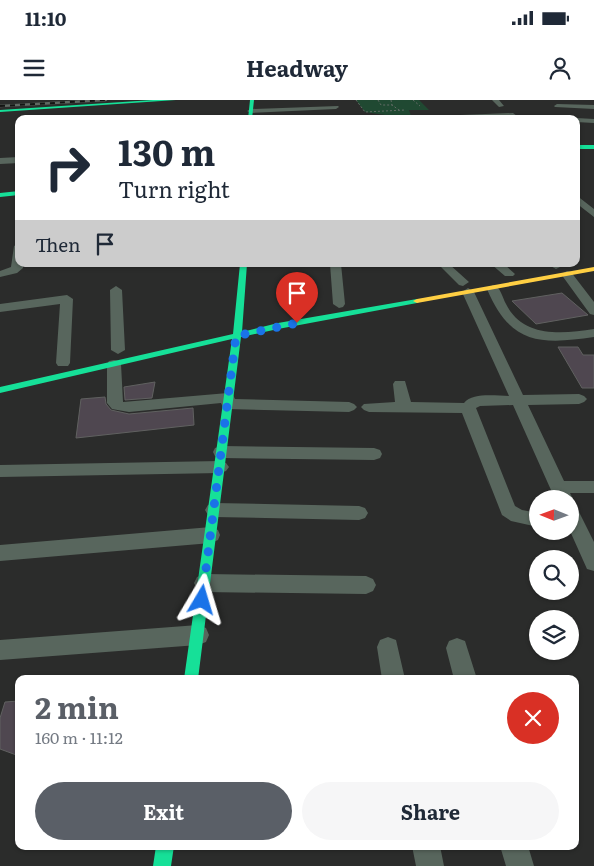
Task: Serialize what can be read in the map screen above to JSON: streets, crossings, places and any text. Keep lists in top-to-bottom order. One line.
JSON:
{"north":"left","page":{"status":"11:10","header":"Headway","turn":["130 m","Turn right"],"then":"Then","heading":["2 min","160 m · 11:12"],"buttons":["Exit","Share"]}}
